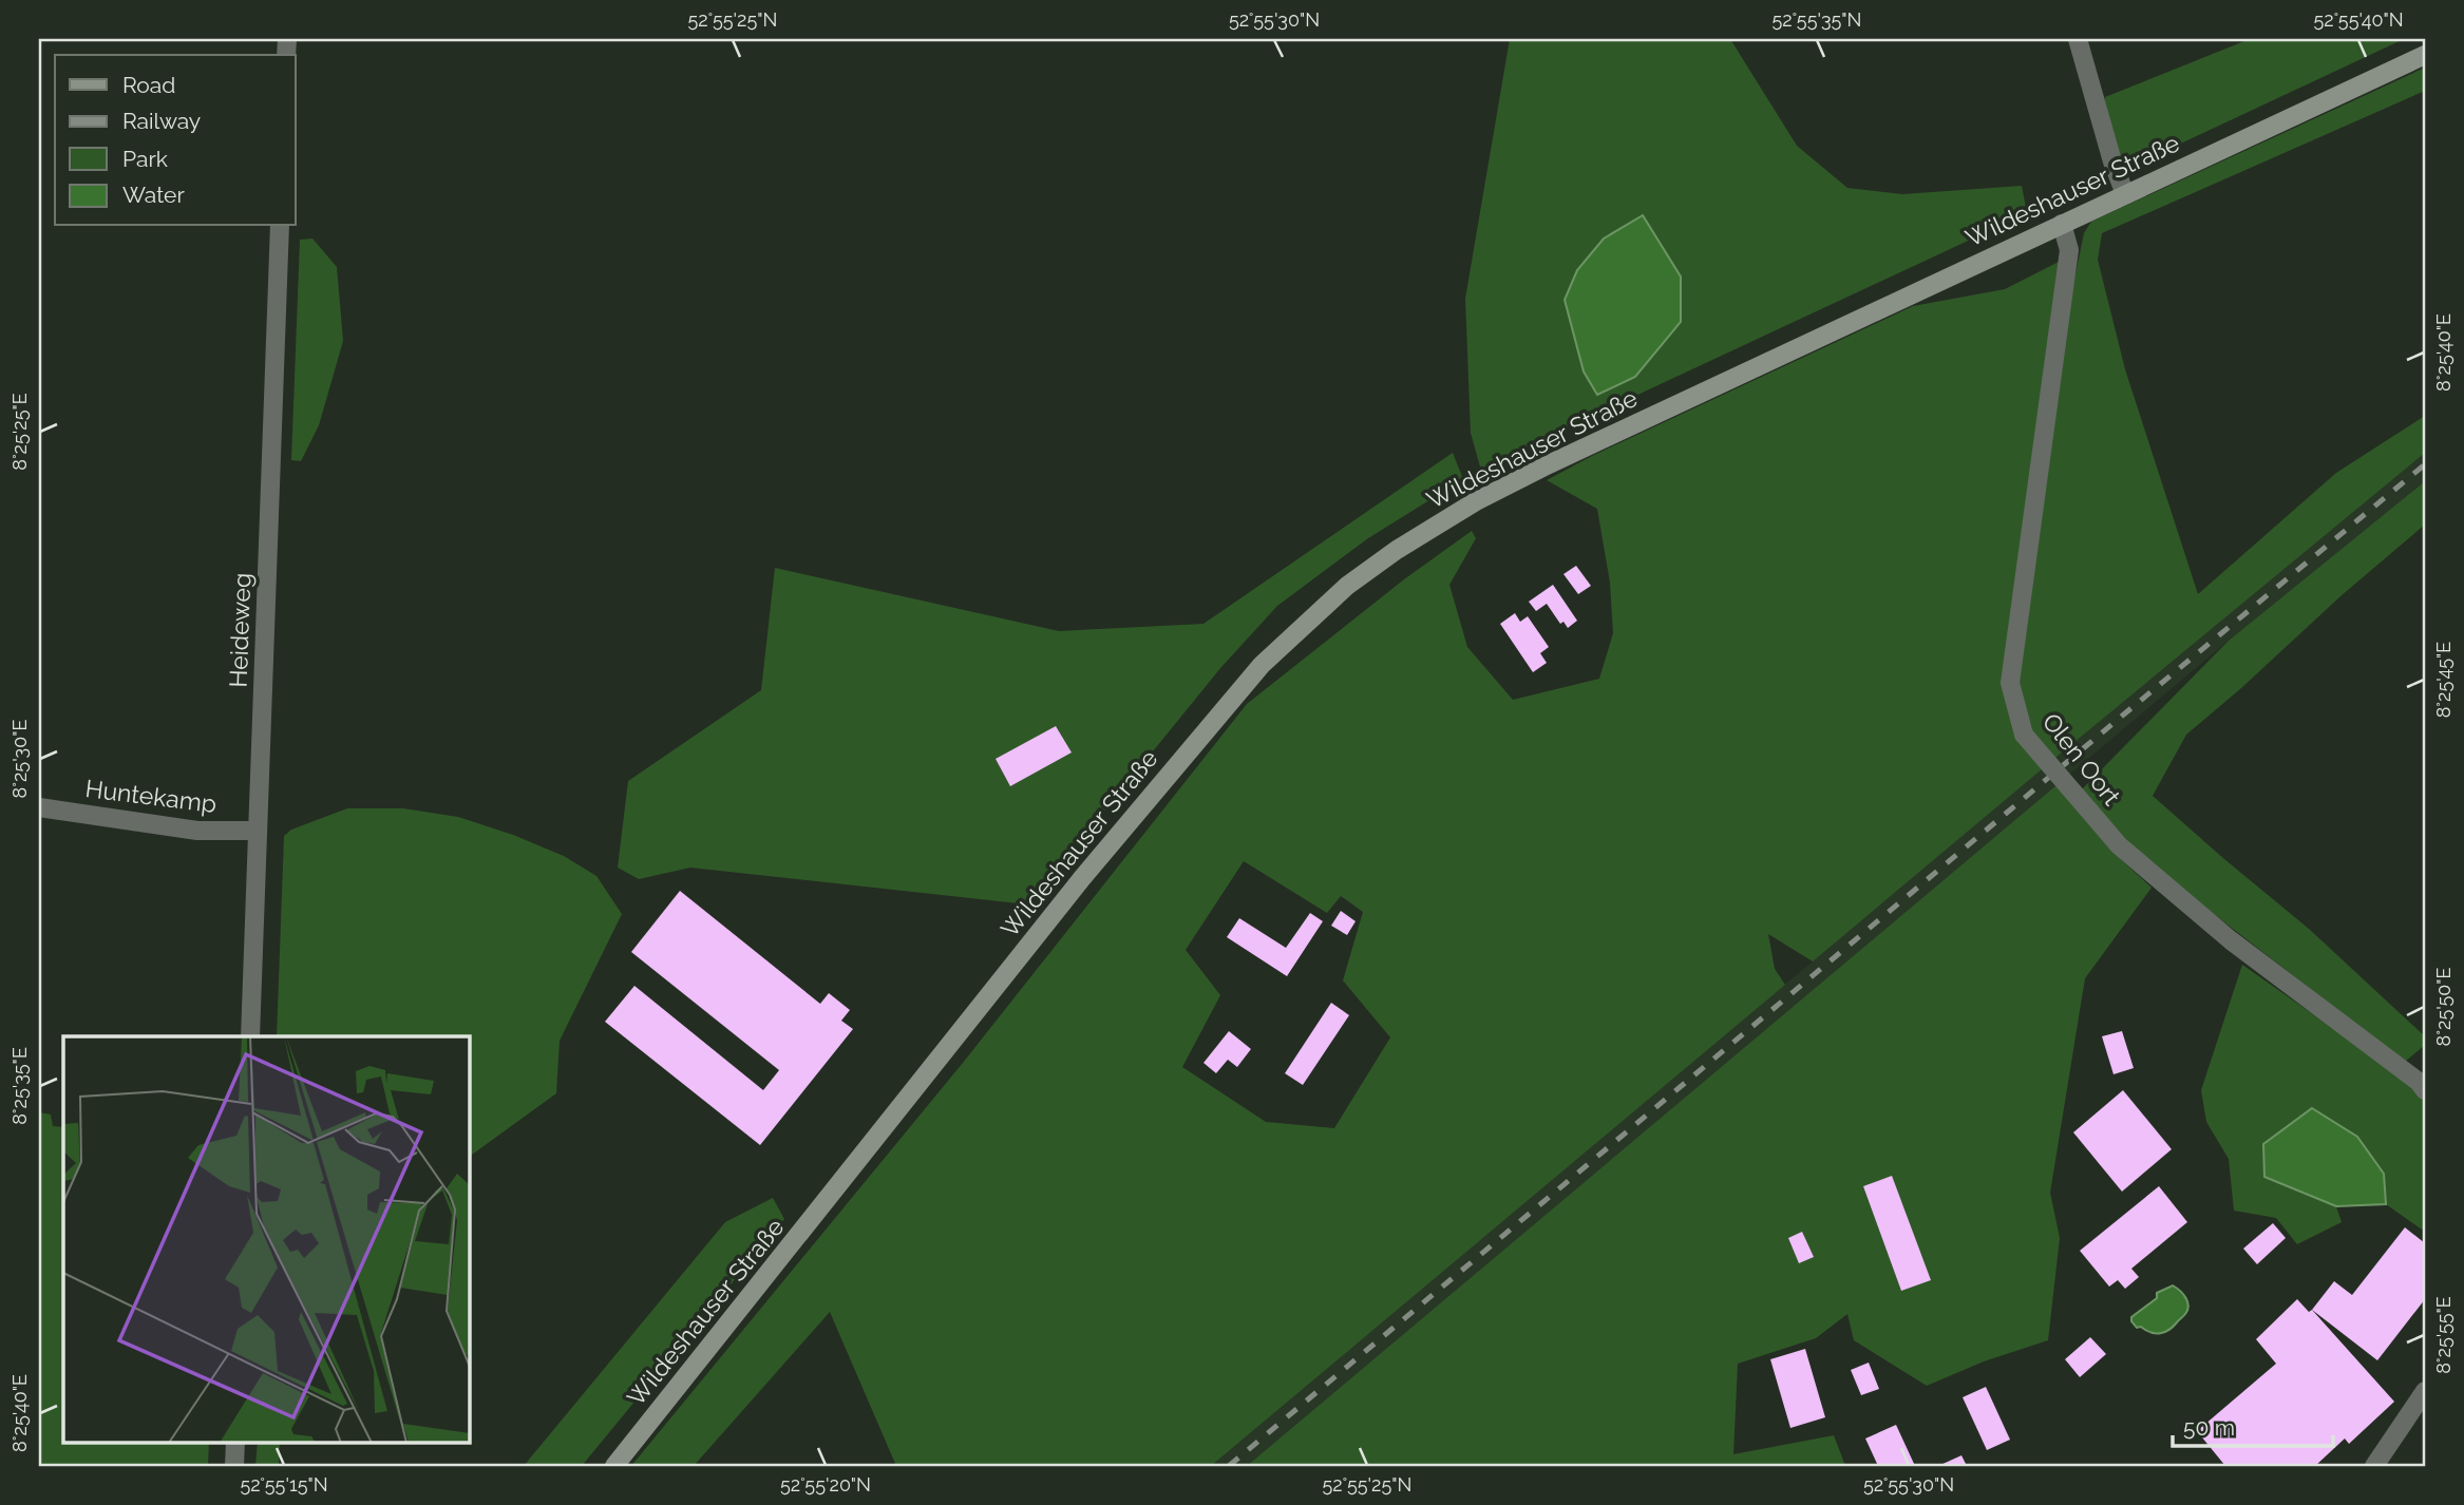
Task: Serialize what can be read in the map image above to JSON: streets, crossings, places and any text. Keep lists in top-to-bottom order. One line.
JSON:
{"streets":{"main road":["Wildeshauser Straße"],"street":["Heideweg","Olen Oort","Huntekamp"]},"crossings":[["Wildeshauser Straße","Olen Oort"],["Heideweg","Huntekamp"]],"legend":["Road","Railway","Park","Water"],"scale_bar":"50 m","coordinates":["52°55'25\"N","52°55'30\"N","52°55'35\"N","52°55'40\"N","8°25'40\"E","8°25'25\"E","8°25'45\"E","8°25'30\"E","8°25'50\"E","8°25'35\"E","8°25'55\"E","52°55'15\"N","52°55'20\"N"]}
